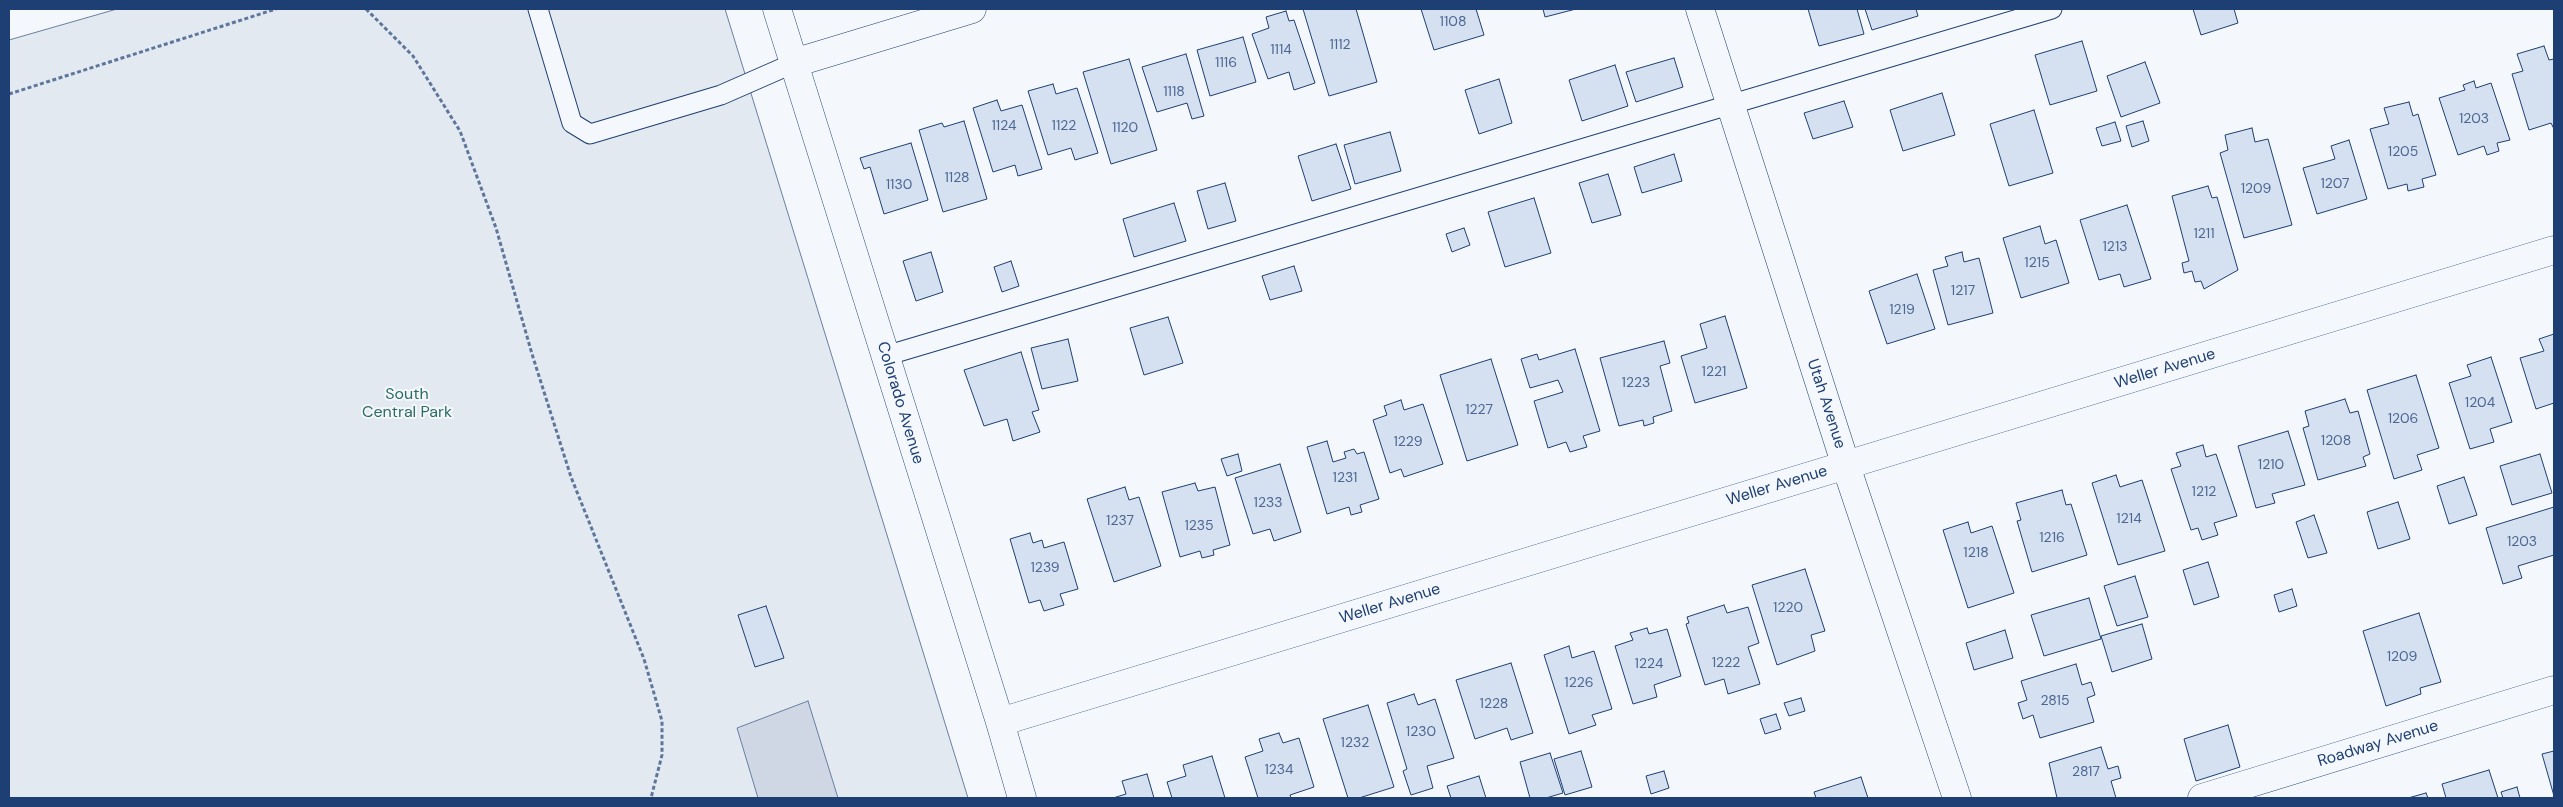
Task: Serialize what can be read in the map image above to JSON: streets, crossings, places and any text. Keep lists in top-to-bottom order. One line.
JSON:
{"streets":{"street":["Weller Avenue","Colorado Avenue","Utah Avenue","Roadway Avenue"]},"crossings":[["Weller Avenue","Colorado Avenue"],["Weller Avenue","Utah Avenue"]],"parks":["South Central Park"],"house_numbers":["1108","1112","1114","1116","1118","1203","1124","1122","1120","1205","1128","1207","1130","1209","1211","1213","1215","1217","1219","1221","1223","1204","1227","1206","1208","1229","1210","1231","1212","1233","1214","1237","1235","1216","1203","1218","1239","1220","1209","1222","1224","1226","2815","1228","1230","1232","1234","2817"]}
